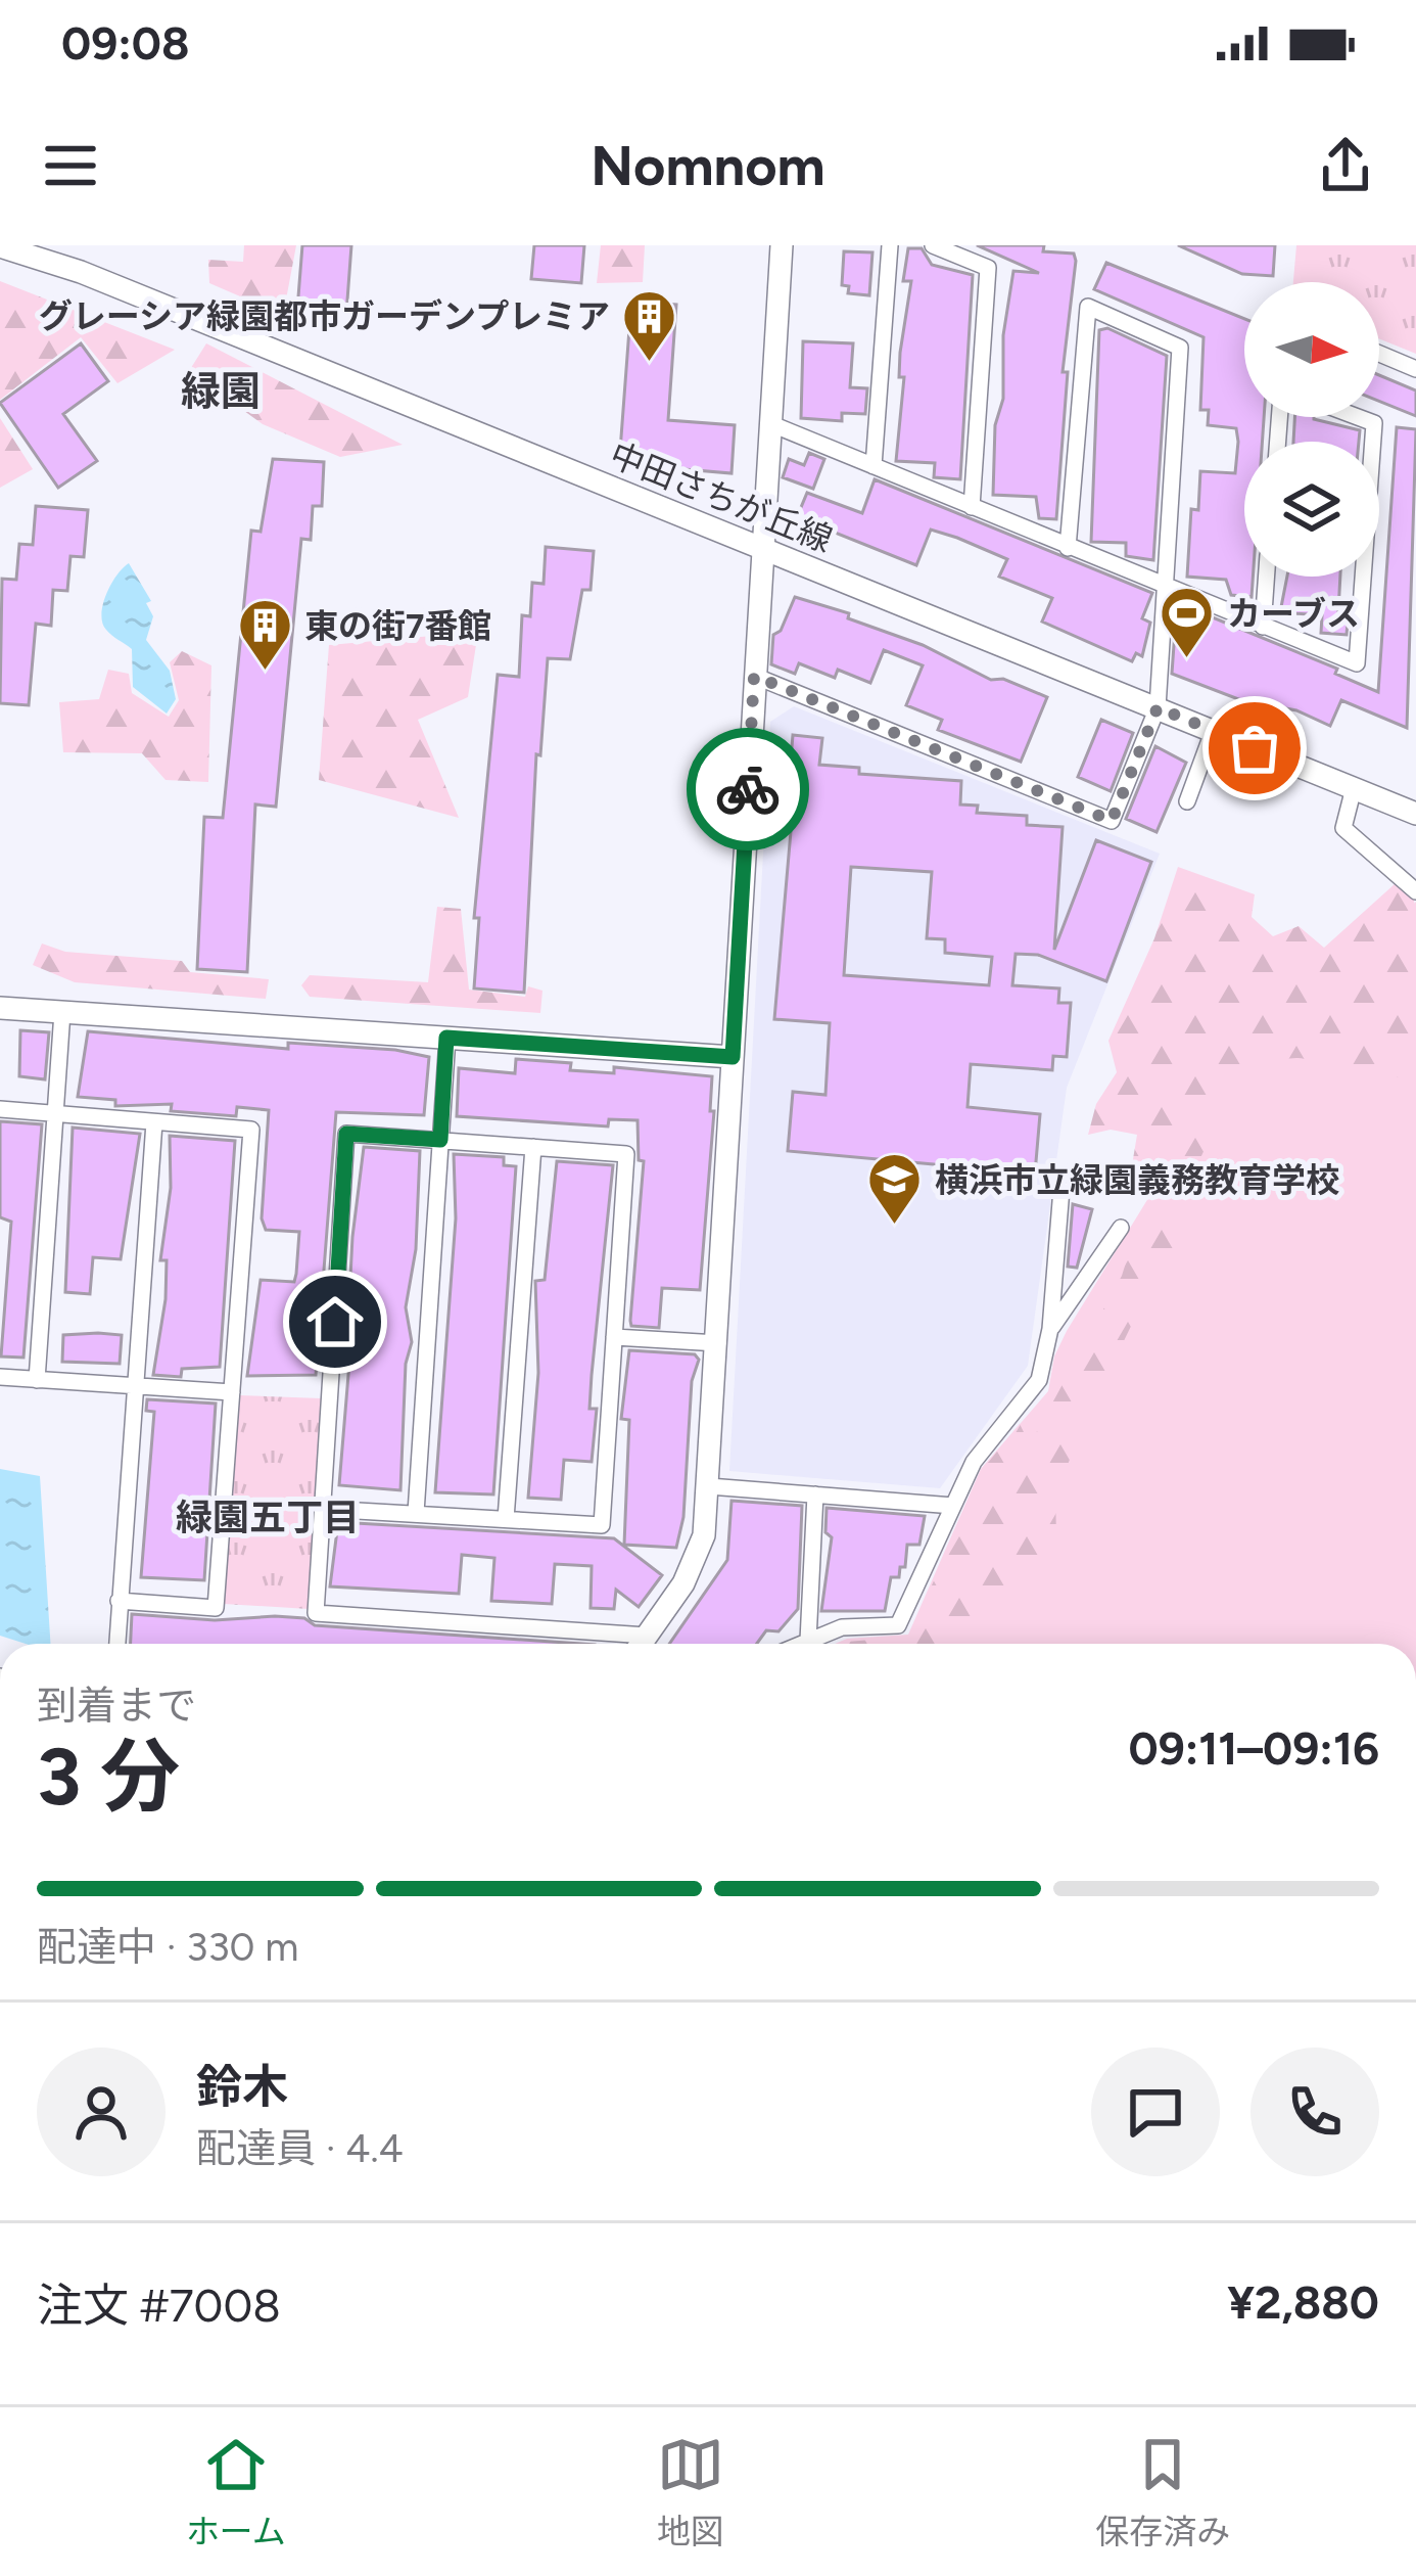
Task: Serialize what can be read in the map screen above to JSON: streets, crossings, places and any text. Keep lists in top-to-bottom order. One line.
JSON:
{"streets":{"street":["中田さちが丘線"]},"districts":["緑園","緑園五丁目"],"places":{"building":["グレーシア緑園都市ガーデンプレミア","東の街7番館"],"sports":["カーブス"],"school or university":["横浜市立緑園義務教育学校"]},"north":"right","page":{"status":"09:08","header":"Nomnom","heading":["3 分","到着まで","09:11–09:16"],"panel":["鈴木","配達員 · 4.4","注文 #7008","¥2,880"],"bar":"配達中 · 330 m","tabs":["ホーム","地図","保存済み"]}}
